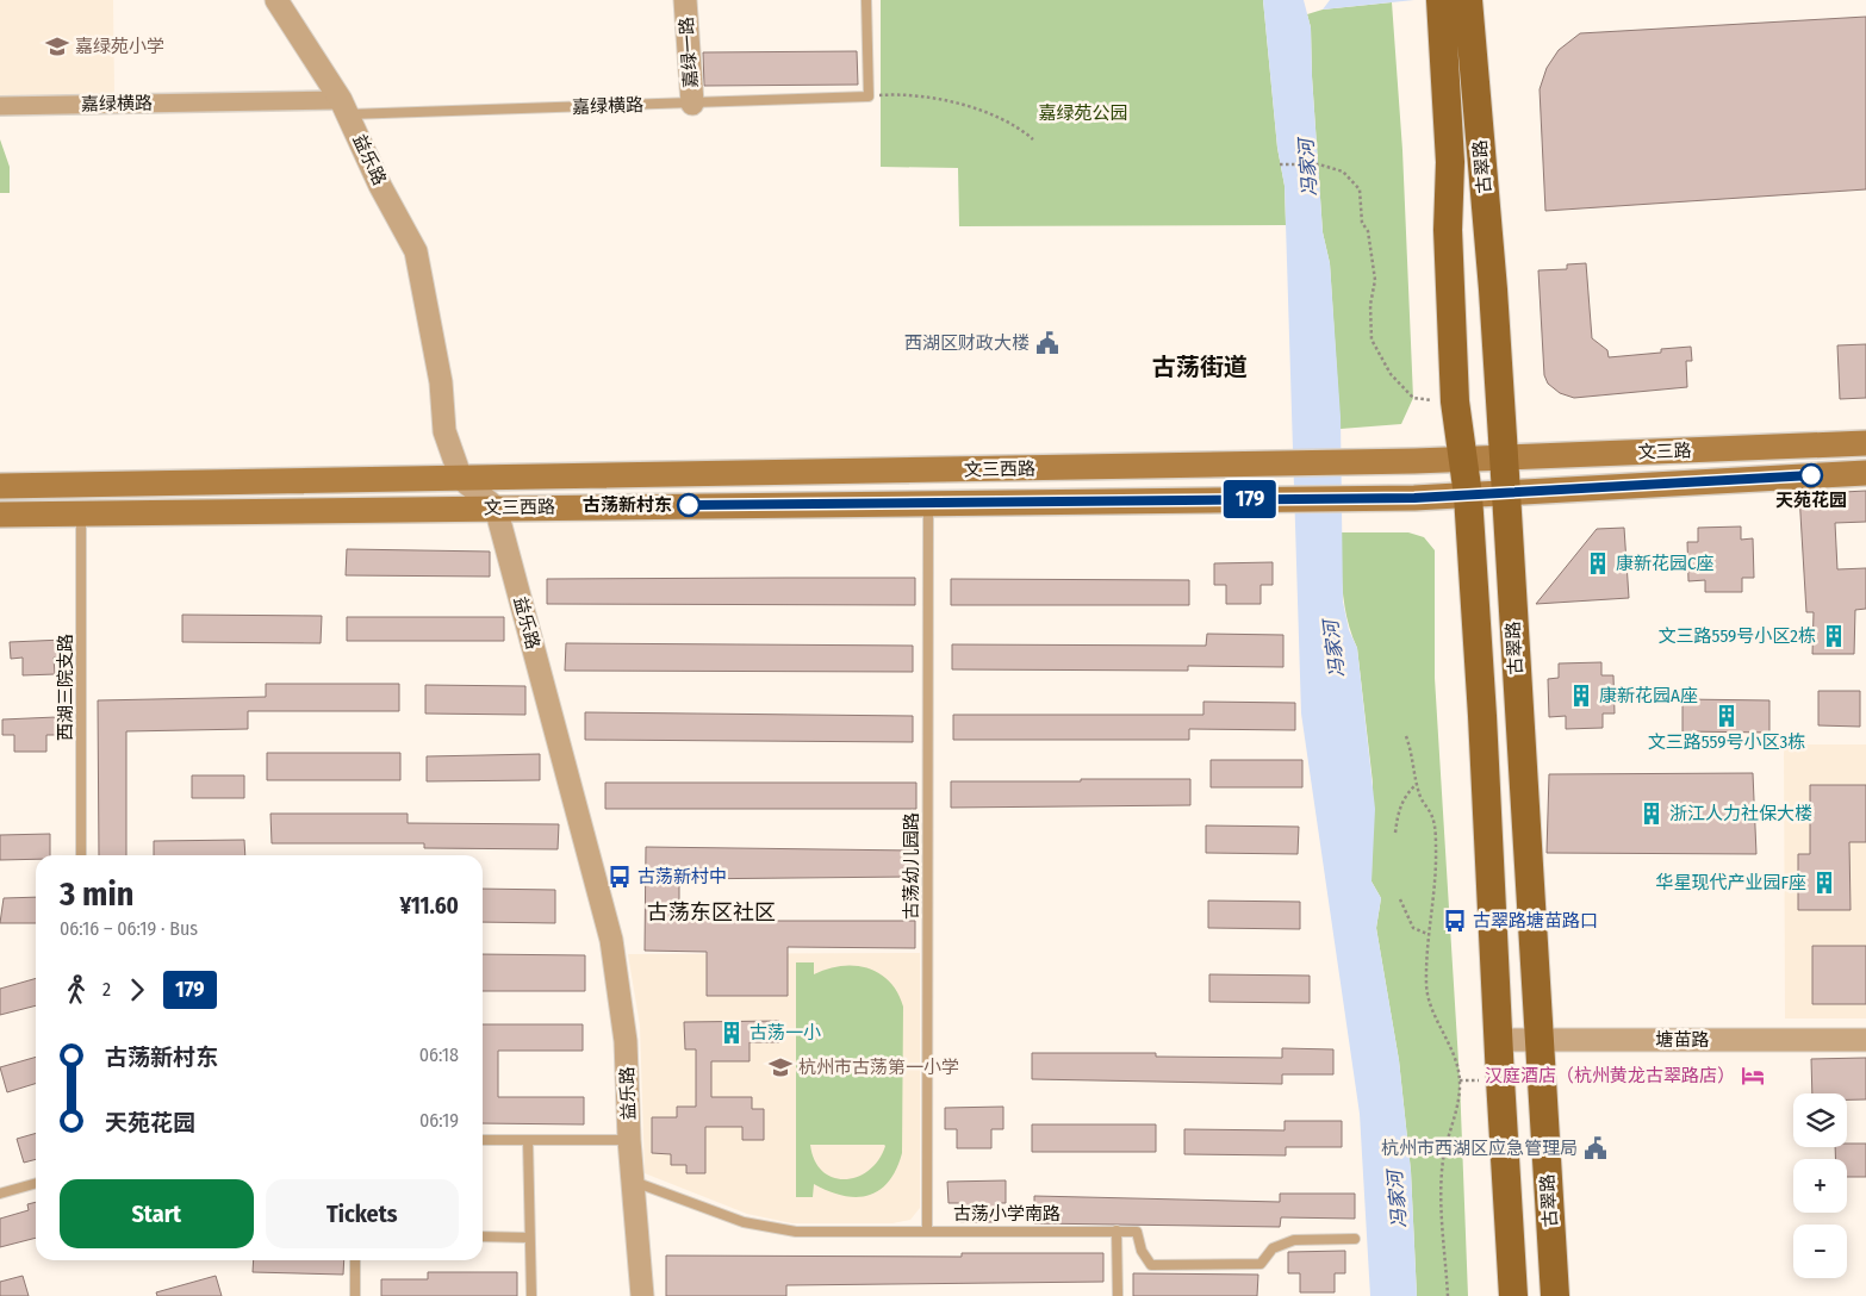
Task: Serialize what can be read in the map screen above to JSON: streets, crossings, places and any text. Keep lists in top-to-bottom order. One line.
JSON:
{"streets":{"main road":["古翠路","文三路","文三西路"],"street":["嘉绿一路","嘉绿横路","益乐路","塘苗路"],"lane":["西湖三院支路","古荡幼儿园路","古荡小学南路"]},"crossings":[["嘉绿一路","嘉绿横路"],["嘉绿横路","益乐路"],["益乐路","文三西路"],["益乐路","古荡小学南路"],["古翠路","文三路"],["古翠路","文三西路"],["古翠路","塘苗路"],["文三路","文三西路"],["文三西路","西湖三院支路"],["文三西路","古荡幼儿园路"],["古荡幼儿园路","古荡小学南路"]],"districts":["古荡街道","古荡东区社区"],"water":["冯家河"],"parks":["嘉绿苑公园"],"places":{"school or university":["嘉绿苑小学","杭州市古荡第一小学"],"public building":["西湖区财政大楼","杭州市西湖区应急管理局"],"other":["天苑花园","古荡新村东"],"building":["康新花园C座","文三路559号小区2栋","康新花园A座","文三路559号小区3栋","浙江人力社保大楼","华星现代产业园F座","古荡一小"],"bus stop":["古荡新村中","古翠路塘苗路口"],"hotel":["汉庭酒店（杭州黄龙古翠路店）"]},"lines":["bus line 179"],"page":{"on_map":"179","heading":["3 min","06:16 – 06:19 · Bus","¥11.60"],"legs":["2","179"],"list":[{"name":"古荡新村东","value":"06:18"},{"name":"天苑花园","value":"06:19"}],"map_buttons":["+","−"],"buttons":["Start","Tickets"]}}
